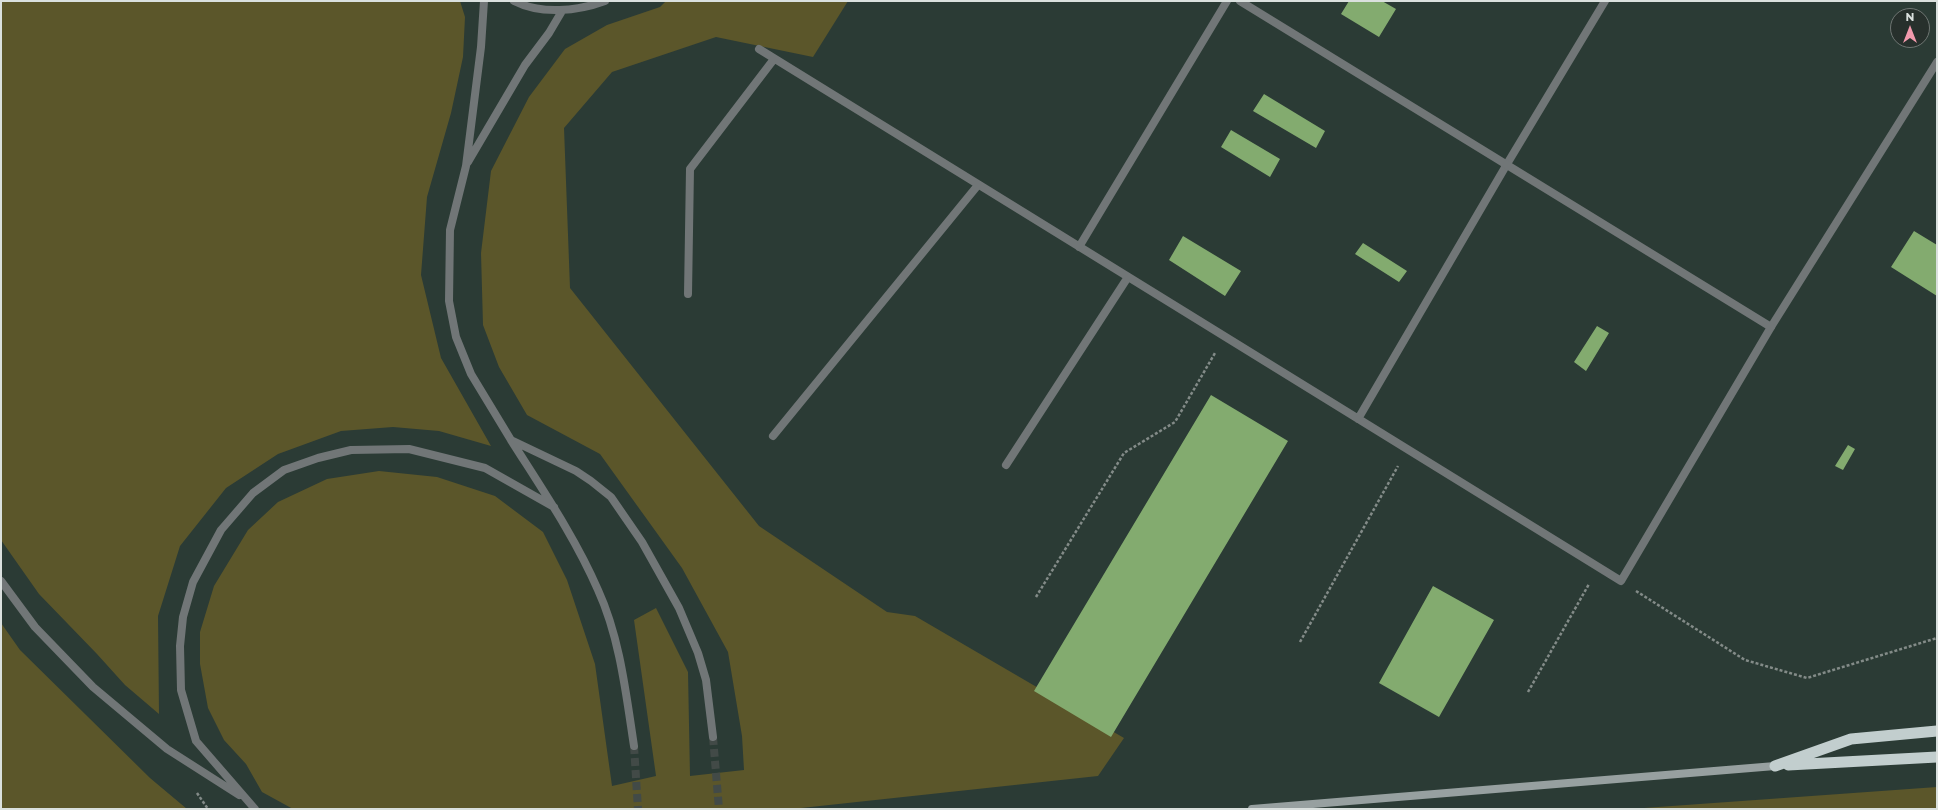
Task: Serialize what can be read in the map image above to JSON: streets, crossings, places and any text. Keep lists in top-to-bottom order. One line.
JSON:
{"north":"top"}
